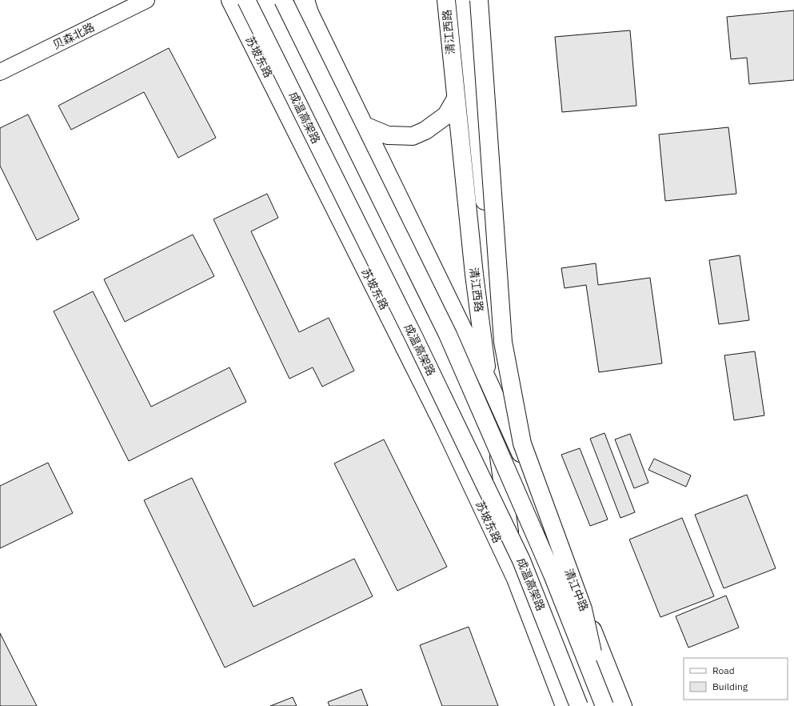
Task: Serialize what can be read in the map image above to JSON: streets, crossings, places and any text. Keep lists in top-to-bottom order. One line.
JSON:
{"streets":{"main road":["清江西路","苏坡东路","成温高架路","清江中路"],"street":["贝森北路"]},"crossings":[["清江西路","苏坡东路"],["清江西路","清江中路"]],"legend":["Road","Building"]}
